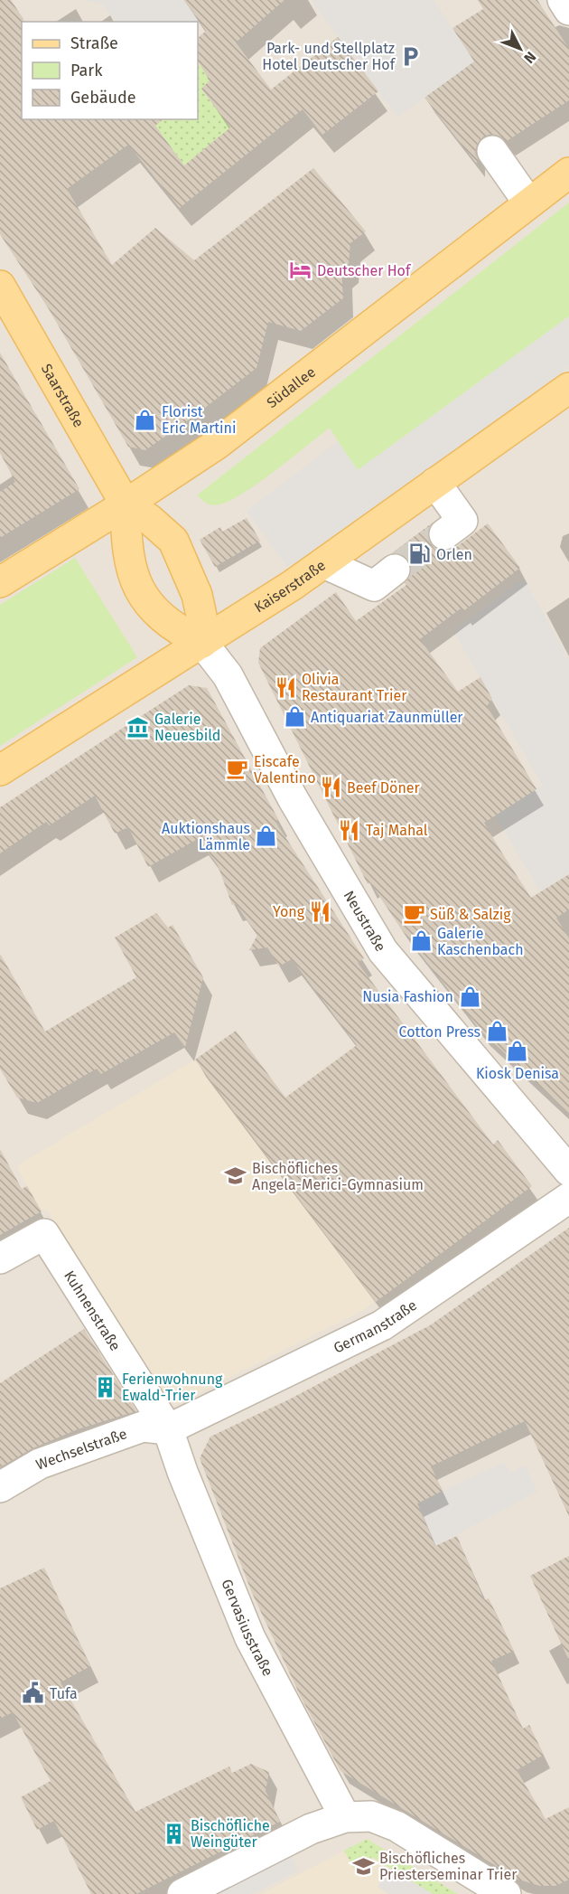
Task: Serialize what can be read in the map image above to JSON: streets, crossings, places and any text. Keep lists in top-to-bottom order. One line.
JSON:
{"streets":{"main road":["Südallee","Saarstraße","Kaiserstraße"],"street":["Neustraße","Kuhnenstraße","Germanstraße","Wechselstraße","Gervasiusstraße"]},"crossings":[["Südallee","Saarstraße"],["Kaiserstraße","Neustraße"],["Kuhnenstraße","Germanstraße"],["Kuhnenstraße","Wechselstraße"],["Kuhnenstraße","Gervasiusstraße"],["Germanstraße","Wechselstraße"],["Germanstraße","Gervasiusstraße"],["Wechselstraße","Gervasiusstraße"]],"places":{"parking":["Park- und Stellplatz Hotel Deutscher Hof"],"hotel":["Deutscher Hof"],"shop":["Florist Eric Martini","Antiquariat Zaunmüller","Auktionshaus Lämmle","Galerie Kaschenbach","Nusia Fashion","Cotton Press","Kiosk Denisa"],"fuel station":["Orlen"],"restaurant":["Olivia Restaurant Trier","Beef Döner","Taj Mahal","Yong"],"museum":["Galerie Neuesbild"],"cafe":["Eiscafe Valentino","Süß & Salzig"],"school or university":["Bischöfliches Angela-Merici-Gymnasium","Bischöfliches Priesterseminar Trier"],"building":["Ferienwohnung Ewald-Trier","Bischöfliche Weingüter"],"public building":["Tufa"]},"legend":["Straße","Park","Gebäude"],"north":"bottom right"}
